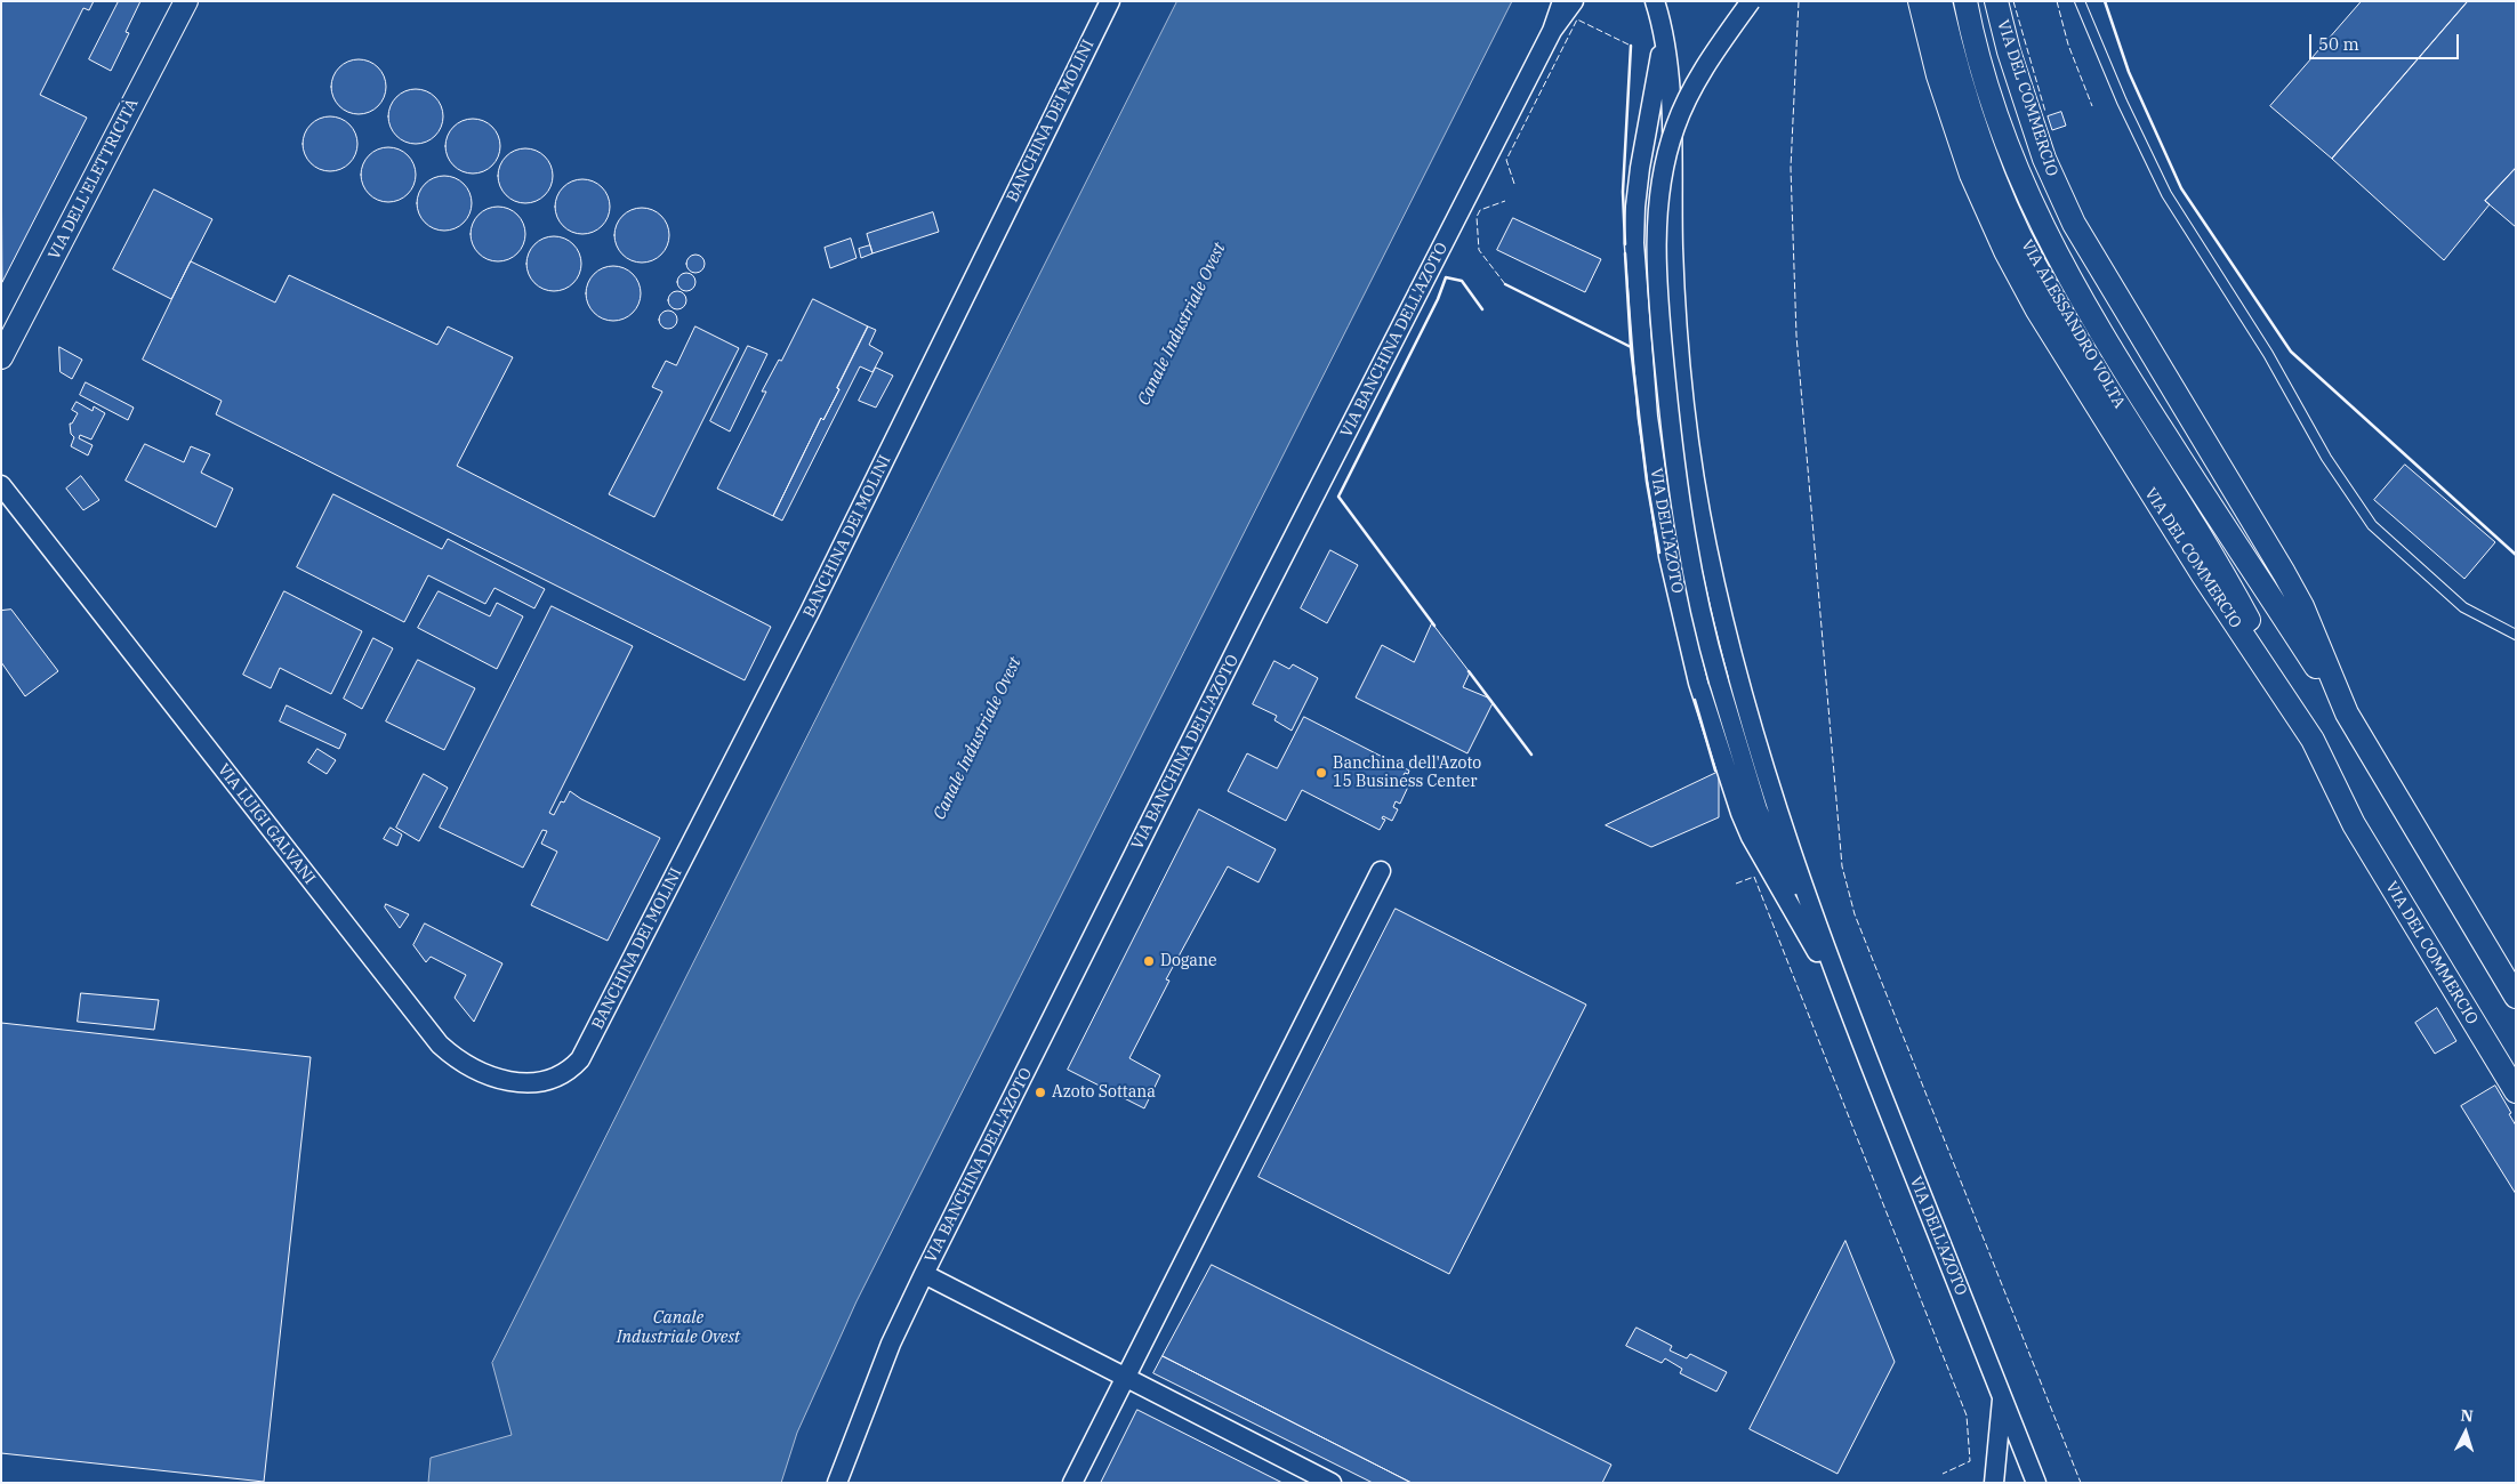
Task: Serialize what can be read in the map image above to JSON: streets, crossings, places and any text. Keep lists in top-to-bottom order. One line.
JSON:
{"streets":{"street":["VIA DEL COMMERCIO","BANCHINA DEI MOLINI","VIA DELL'ELETTRICITÀ","VIA ALESSANDRO VOLTA","VIA BANCHINA DELL'AZOTO","VIA DELL'AZOTO","VIA LUIGI GALVANI"]},"crossings":[["VIA DEL COMMERCIO","VIA ALESSANDRO VOLTA"],["BANCHINA DEI MOLINI","VIA LUIGI GALVANI"]],"water":["Canale Industriale Ovest"],"places":["Banchina dell'Azoto 15 Business Center","Dogane","Azoto Sottana"],"scale_bar":"50 m","north":"top"}
